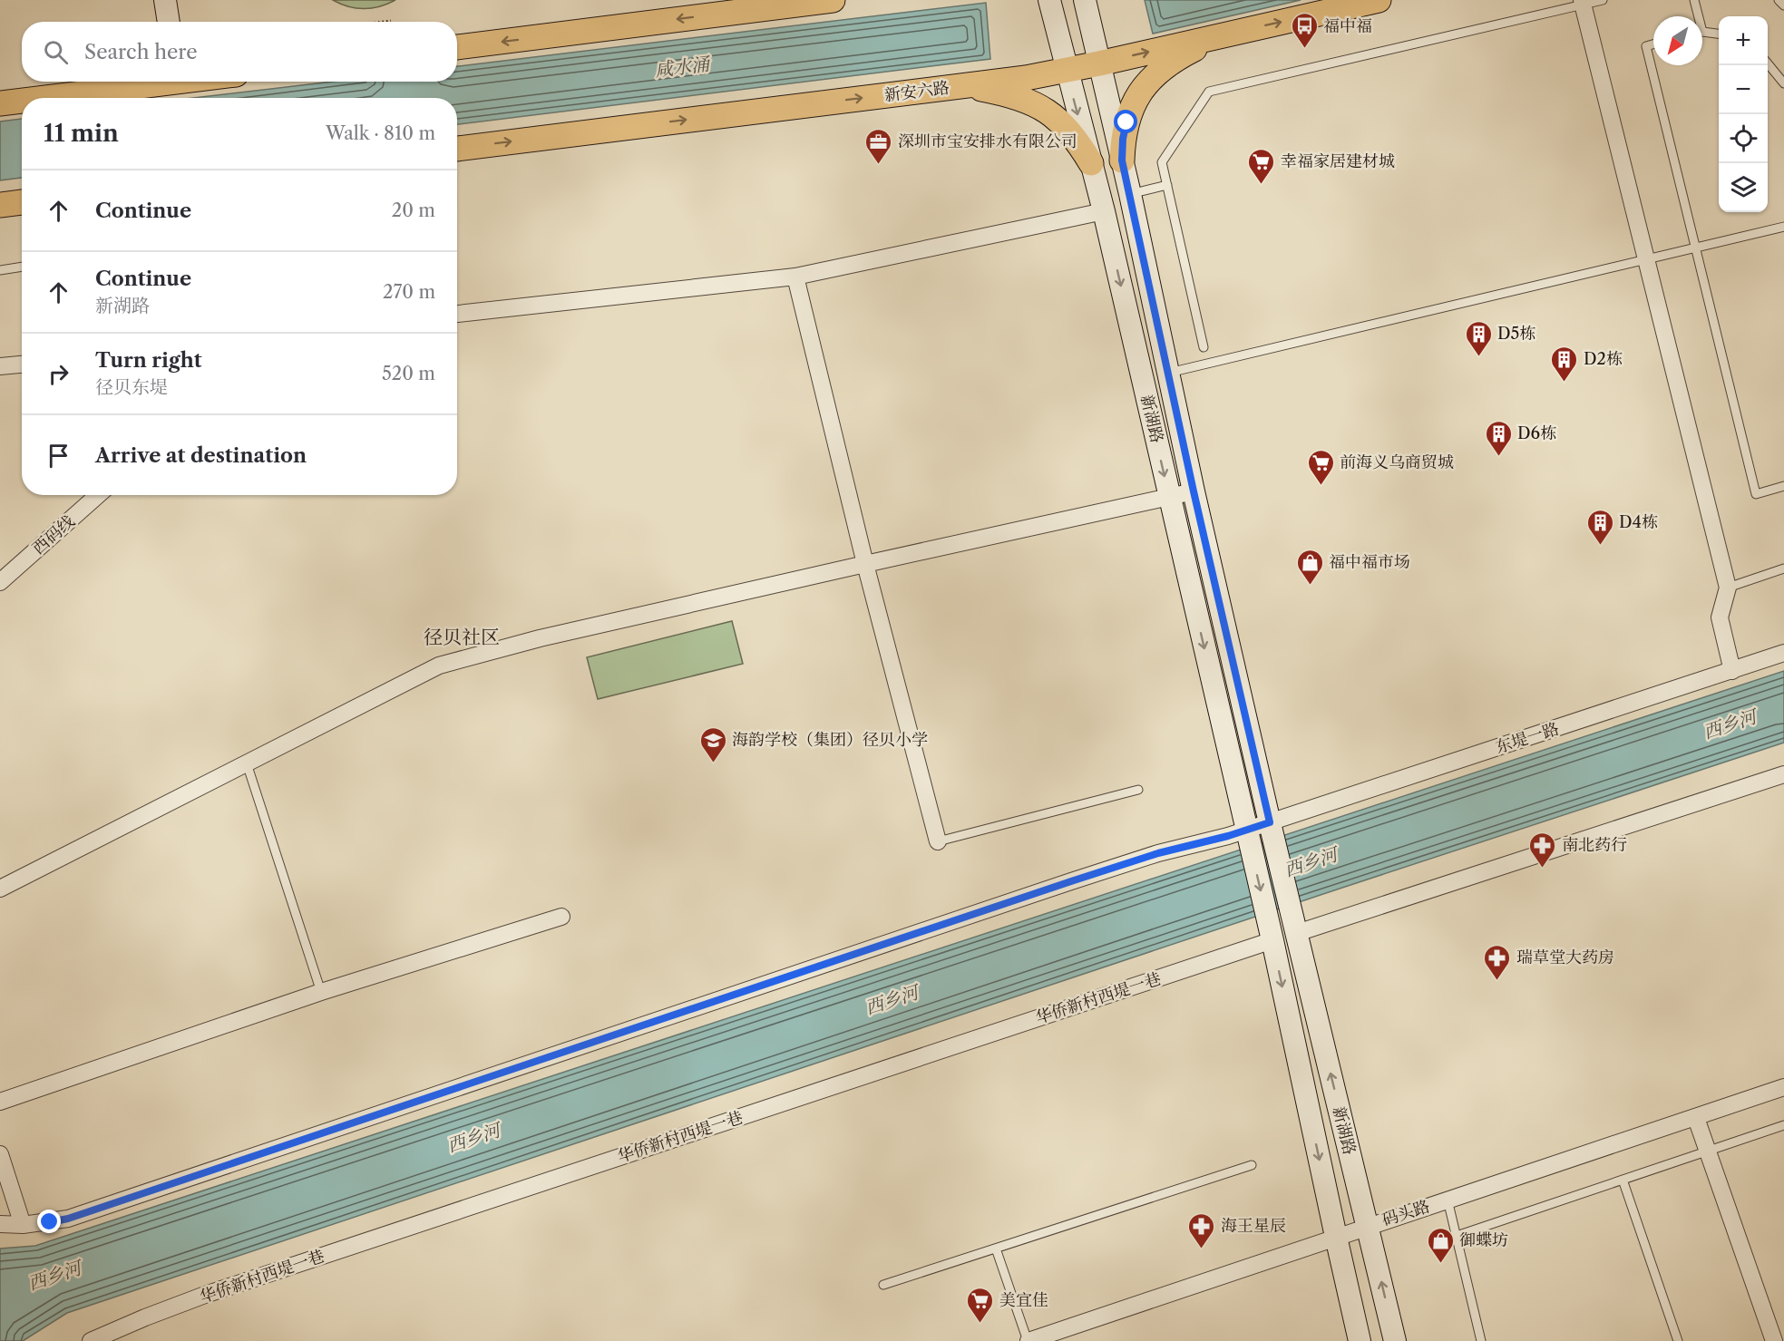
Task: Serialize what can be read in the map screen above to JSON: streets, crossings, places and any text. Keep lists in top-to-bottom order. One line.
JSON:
{"streets":{"main road":["新安六路","新湖路"],"street":["西码线","东堤一路","华侨新村西堤一巷","码头路"]},"crossings":[["新安六路","新湖路"],["新湖路","东堤一路"],["新湖路","华侨新村西堤一巷"],["新湖路","码头路"]],"districts":["径贝社区"],"water":["咸水涌","西乡河"],"places":{"bus stop":["福中福"],"office":["深圳市宝安排水有限公司"],"supermarket":["幸福家居建材城","前海义乌商贸城","美宜佳"],"building":["D5栋","D2栋","D6栋","D4栋"],"shop":["福中福市场","御蝶坊"],"school or university":["海韵学校（集团）径贝小学"],"pharmacy":["南北药行","瑞草堂大药房","海王星辰"]},"north":"bottom left","page":{"map_buttons":["+","−"],"search":"Search here","heading":["11 min","Walk · 810 m"],"list":[["Continue","20 m"],["Continue","新湖路","270 m"],["Turn right","径贝东堤","520 m"],"Arrive at destination"]}}
